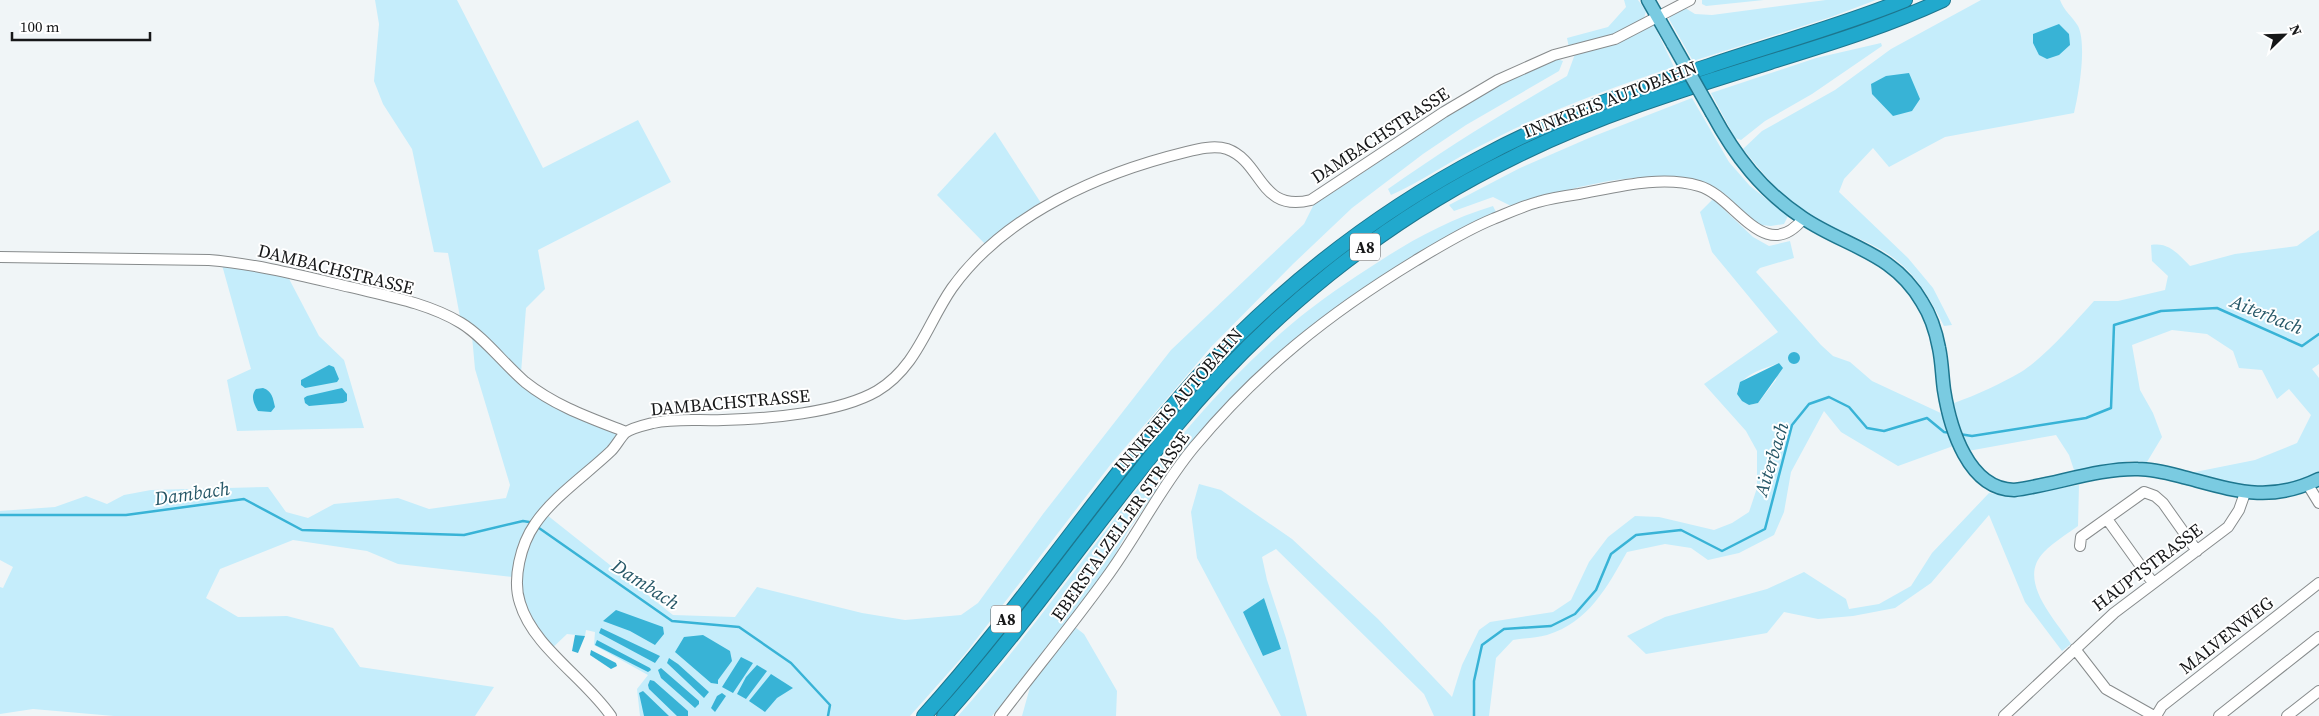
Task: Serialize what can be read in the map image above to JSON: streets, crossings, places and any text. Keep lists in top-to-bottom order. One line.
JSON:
{"streets":{"highway":["INNKREIS AUTOBAHN","A8"],"street":["DAMBACHSTRASSE","EBERSTALZELLER STRASSE","HAUPTSTRASSE","MALVENWEG"]},"water":["Aiterbach","Dambach"],"scale_bar":"100 m","north":"top right"}
